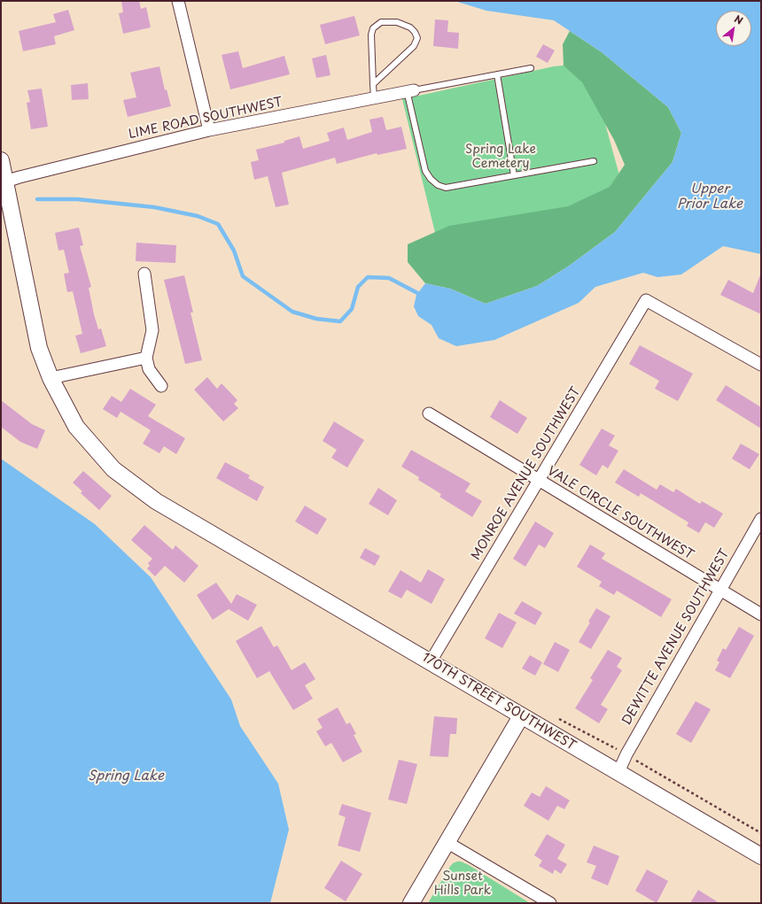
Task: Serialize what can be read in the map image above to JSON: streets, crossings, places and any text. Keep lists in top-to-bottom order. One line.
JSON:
{"streets":{"street":["LIME ROAD SOUTHWEST","MONROE AVENUE SOUTHWEST","VALE CIRCLE SOUTHWEST","DEWITTE AVENUE SOUTHWEST","170TH STREET SOUTHWEST"]},"crossings":[["LIME ROAD SOUTHWEST","170TH STREET SOUTHWEST"],["MONROE AVENUE SOUTHWEST","VALE CIRCLE SOUTHWEST"],["MONROE AVENUE SOUTHWEST","170TH STREET SOUTHWEST"],["VALE CIRCLE SOUTHWEST","DEWITTE AVENUE SOUTHWEST"],["DEWITTE AVENUE SOUTHWEST","170TH STREET SOUTHWEST"]],"water":["Upper Prior Lake","Spring Lake"],"parks":["Spring Lake Cemetery","Sunset Hills Park"],"north":"top right"}
